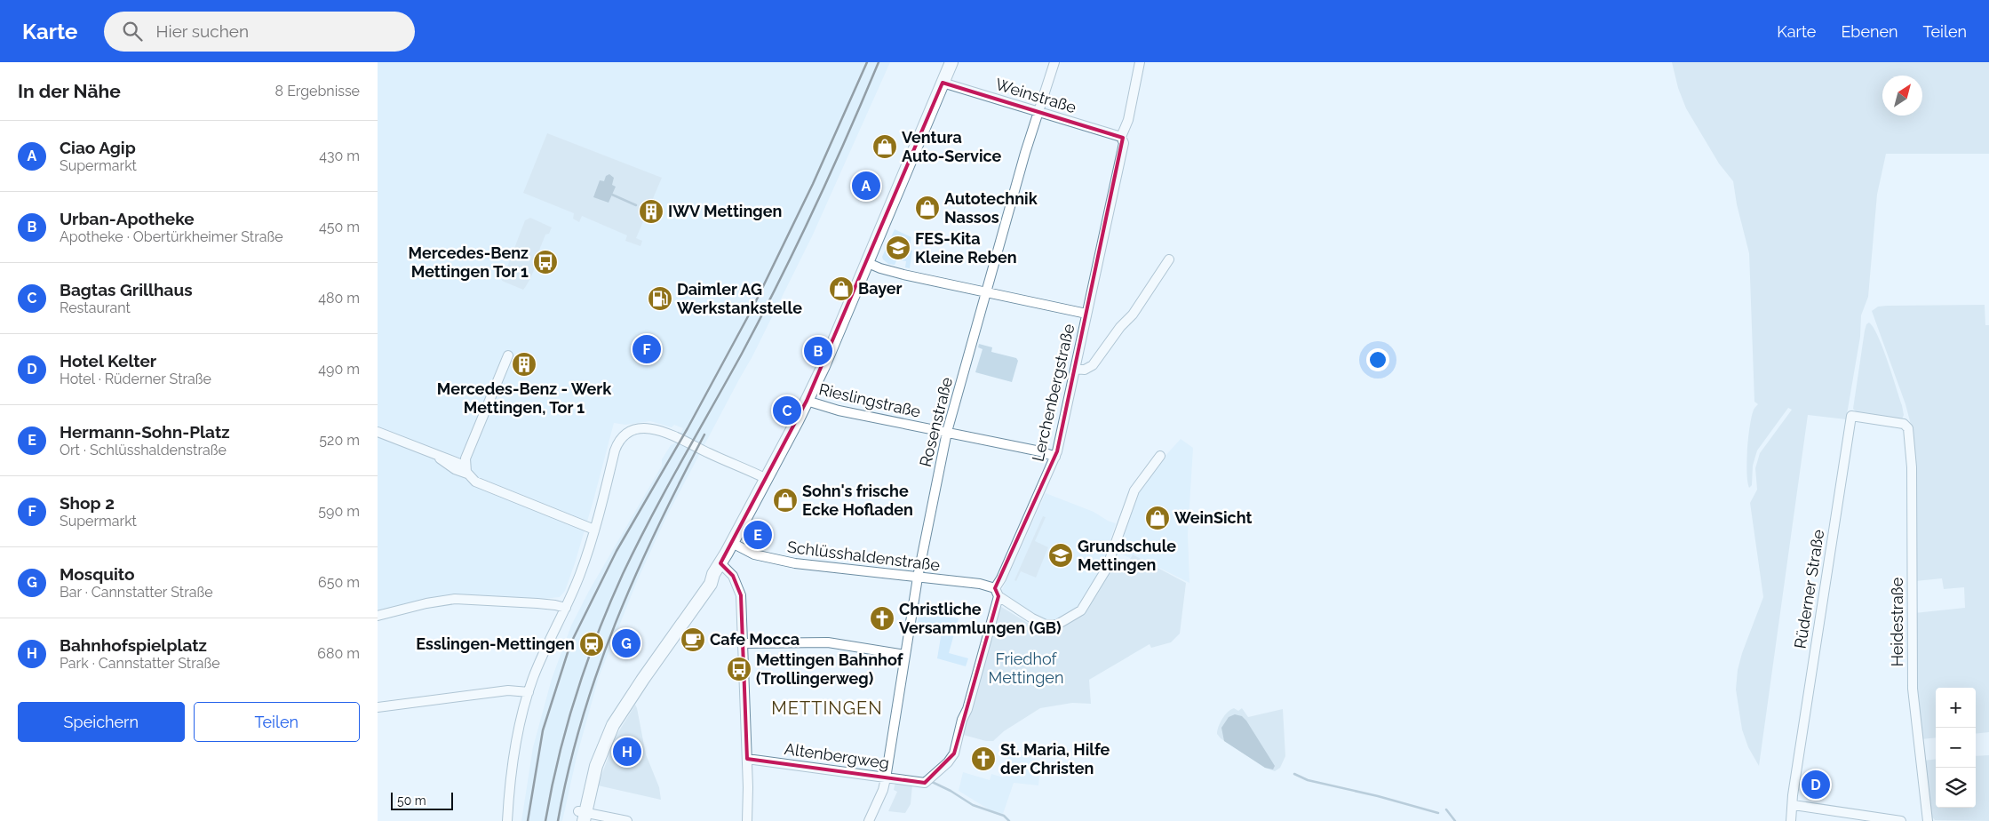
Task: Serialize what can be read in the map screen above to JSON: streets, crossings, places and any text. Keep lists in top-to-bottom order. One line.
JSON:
{"streets":{"street":["Weinstraße","Lerchenbergstraße","Rieslingstraße","Rosenstraße","Schlüsshaldenstraße","Rüderner Straße","Heidestraße","Altenbergweg"]},"crossings":[["Weinstraße","Lerchenbergstraße"],["Weinstraße","Rosenstraße"],["Lerchenbergstraße","Rieslingstraße"],["Lerchenbergstraße","Schlüsshaldenstraße"],["Lerchenbergstraße","Altenbergweg"],["Rieslingstraße","Rosenstraße"],["Rosenstraße","Schlüsshaldenstraße"],["Rosenstraße","Altenbergweg"],["Rüderner Straße","Heidestraße"]],"districts":["METTINGEN"],"parks":["Friedhof Mettingen"],"places":{"shop":["Ventura Auto-Service","Autotechnik Nassos","Bayer","Sohn's frische Ecke Hofladen","WeinSicht"],"building":["IWV Mettingen","Mercedes-Benz - Werk Mettingen, Tor 1"],"school or university":["FES-Kita Kleine Reben","Grundschule Mettingen"],"bus stop":["Mercedes-Benz Mettingen Tor 1","Mettingen Bahnhof (Trollingerweg)"],"fuel station":["Daimler AG Werkstankstelle"],"church":["Christliche Versammlungen (GB)","St. Maria, Hilfe der Christen"],"cafe":["Cafe Mocca"],"station":["Esslingen-Mettingen"]},"scale_bar":"50 m","north":"top right","page":{"header":"Karte","search":"Hier suchen","nav":["Karte","Ebenen","Teilen"],"heading":["In der Nähe","8 Ergebnisse"],"list":[{"mark":"A","name":"Ciao Agip","note":"Supermarkt","value":"430 m"},{"mark":"B","name":"Urban-Apotheke","note":"Apotheke · Obertürkheimer Straße","value":"450 m"},{"mark":"C","name":"Bagtas Grillhaus","note":"Restaurant","value":"480 m"},{"mark":"D","name":"Hotel Kelter","note":"Hotel · Rüderner Straße","value":"490 m"},{"mark":"E","name":"Hermann-Sohn-Platz","note":"Ort · Schlüsshaldenstraße","value":"520 m"},{"mark":"F","name":"Shop 2","note":"Supermarkt","value":"590 m"},{"mark":"G","name":"Mosquito","note":"Bar · Cannstatter Straße","value":"650 m"},{"mark":"H","name":"Bahnhofspielplatz","note":"Park · Cannstatter Straße","value":"680 m"}],"pins":["A","F","B","C","E","G","H","D"],"map_buttons":["+","−"],"buttons":["Speichern","Teilen"],"scale":"50 m"}}
